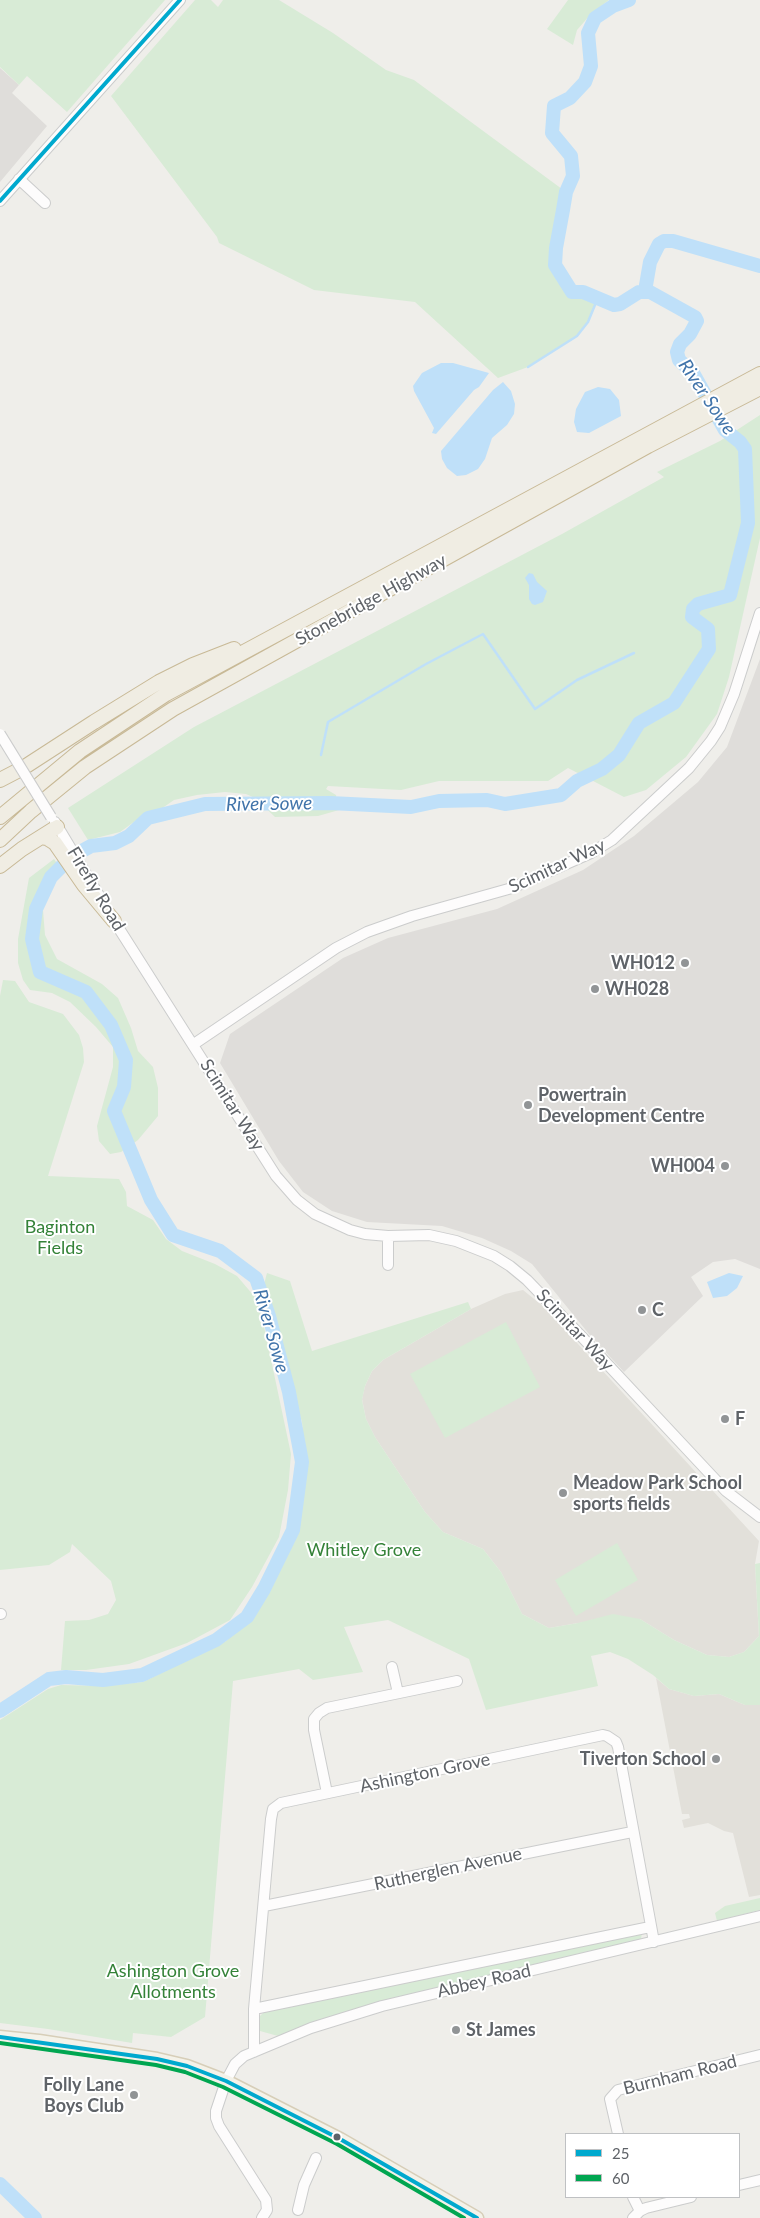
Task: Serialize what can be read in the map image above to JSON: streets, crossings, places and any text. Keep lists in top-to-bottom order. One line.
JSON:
{"streets":{"highway":["Stonebridge Highway"],"street":["Scimitar Way","Firefly Road","Ashington Grove","Rutherglen Avenue","Abbey Road","Burnham Road"]},"crossings":[["Scimitar Way","Firefly Road"],["Ashington Grove","Rutherglen Avenue"],["Ashington Grove","Abbey Road"]],"water":["River Sowe"],"parks":["Baginton Fields","Whitley Grove","Ashington Grove Allotments"],"places":["WH012","WH028","Powertrain Development Centre","WH004","C","F","Meadow Park School sports fields","Tiverton School","St James","Folly Lane Boys Club"],"lines":["transit line 25","transit line 60"],"legend":["25","60"]}
